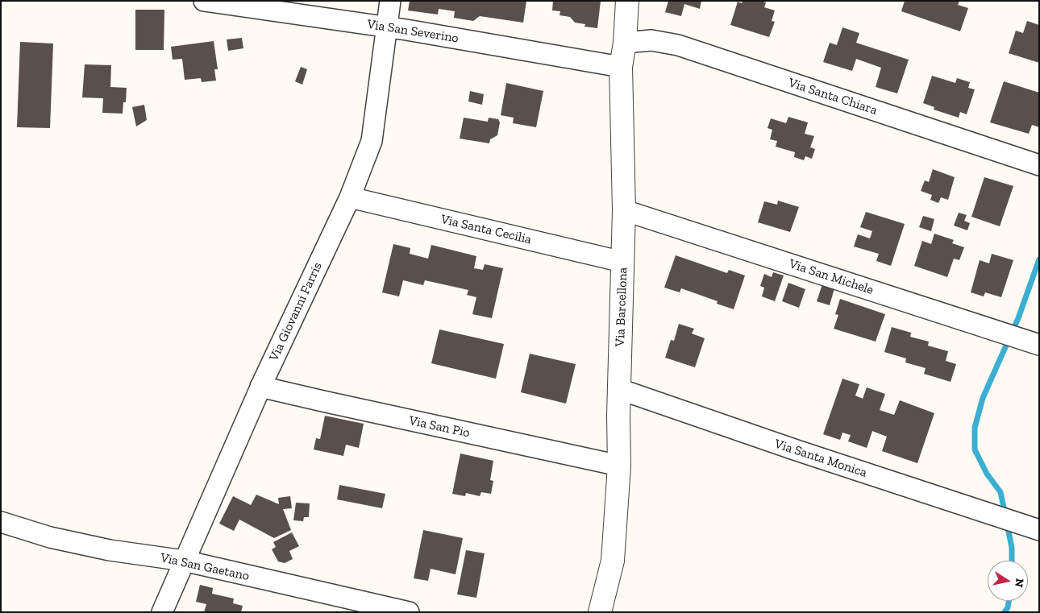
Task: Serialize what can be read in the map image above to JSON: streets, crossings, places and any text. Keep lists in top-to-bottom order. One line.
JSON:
{"streets":{"street":["Via San Severino","Via Santa Chiara","Via Santa Cecilia","Via San Michele","Via Barcellona","Via Giovanni Farris","Via San Pio","Via Santa Monica","Via San Gaetano"]},"crossings":[["Via San Severino","Via Barcellona"],["Via San Severino","Via Giovanni Farris"],["Via Santa Chiara","Via Barcellona"],["Via Santa Cecilia","Via Barcellona"],["Via Santa Cecilia","Via Giovanni Farris"],["Via San Michele","Via Barcellona"],["Via Barcellona","Via San Pio"],["Via Barcellona","Via Santa Monica"],["Via Giovanni Farris","Via San Pio"],["Via Giovanni Farris","Via San Gaetano"]],"north":"right"}
